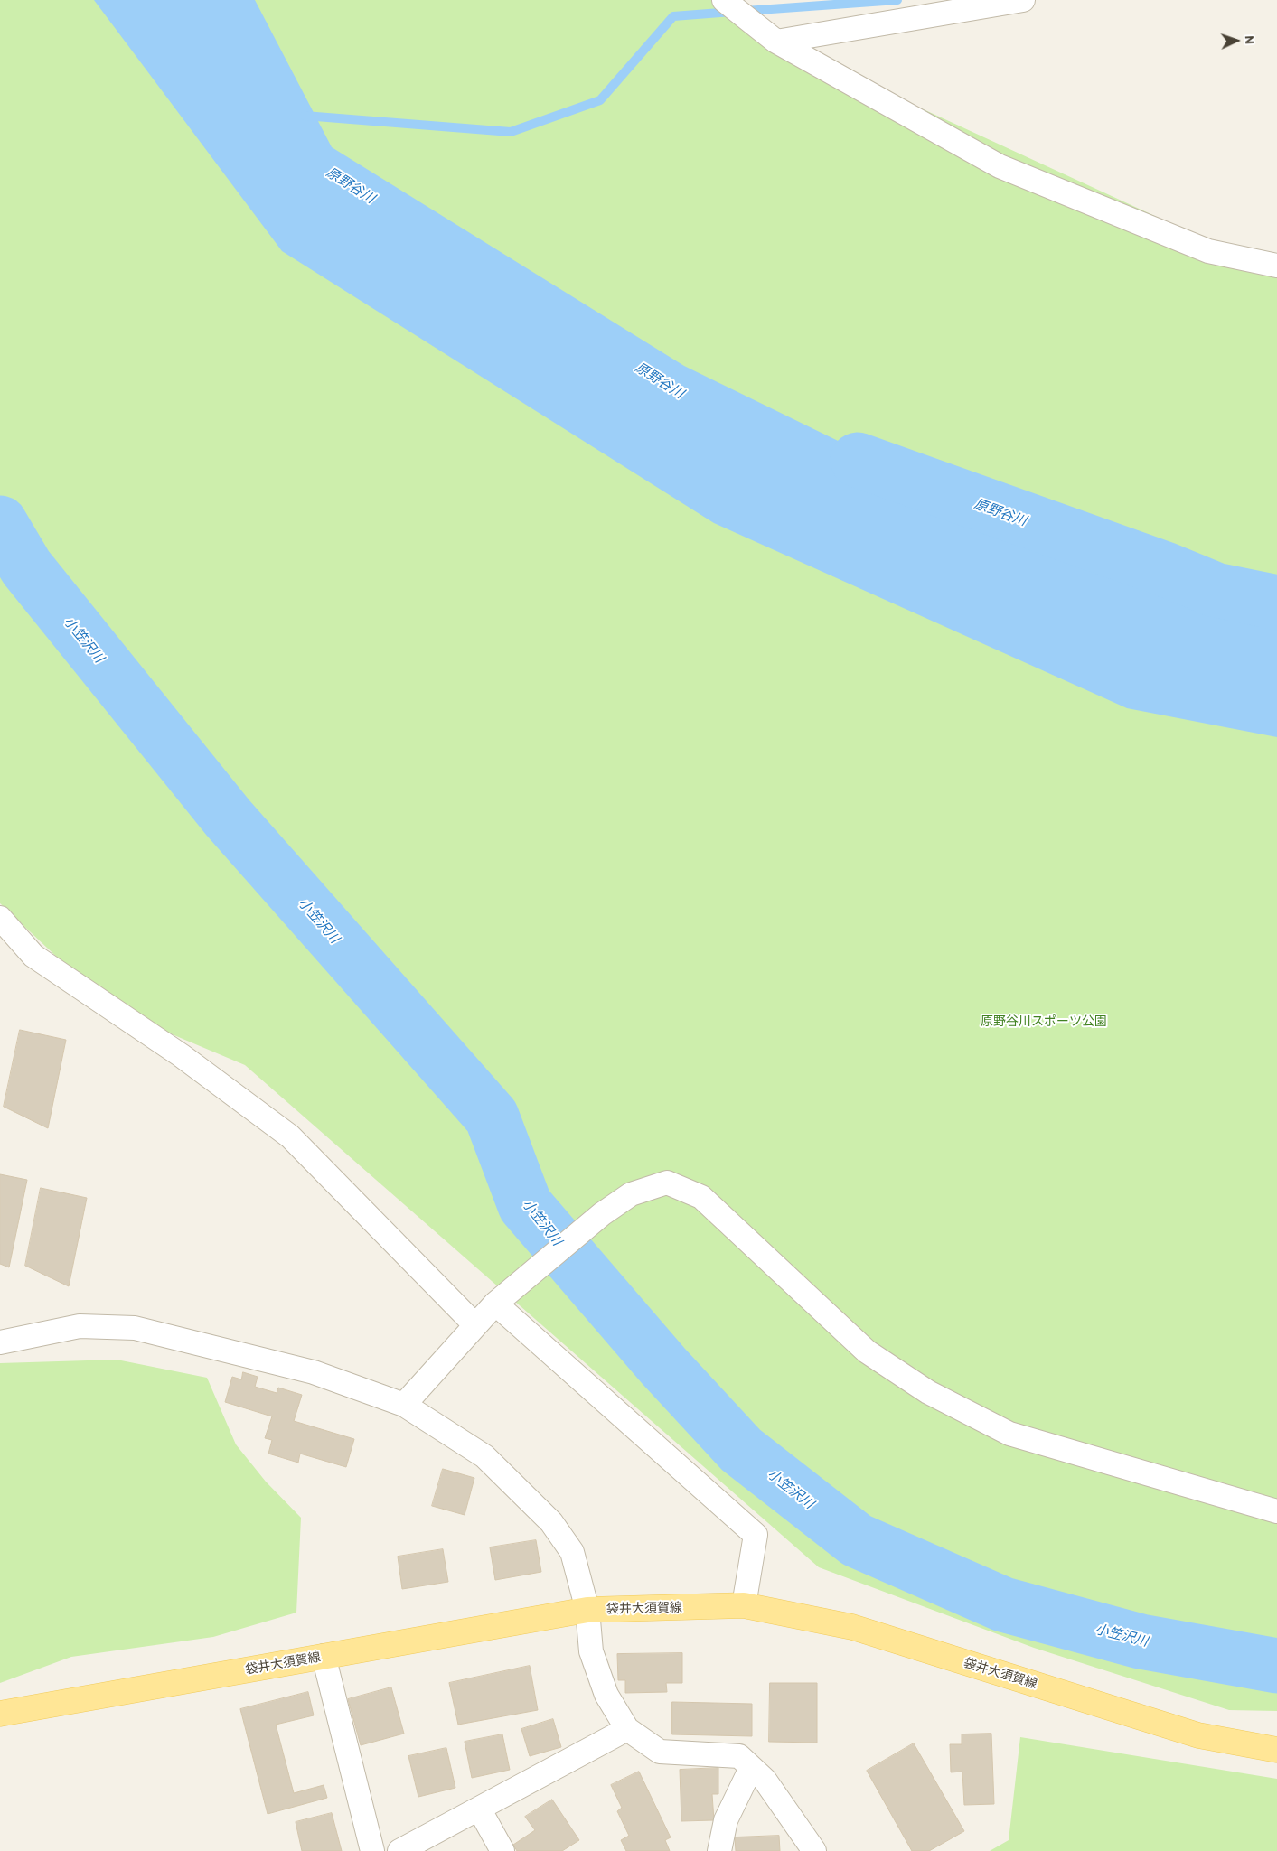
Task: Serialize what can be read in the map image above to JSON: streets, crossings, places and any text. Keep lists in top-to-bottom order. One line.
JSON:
{"streets":{"main road":["袋井大須賀線"]},"water":["原野谷川","小笠沢川"],"parks":["原野谷川スポーツ公園"],"north":"right"}
